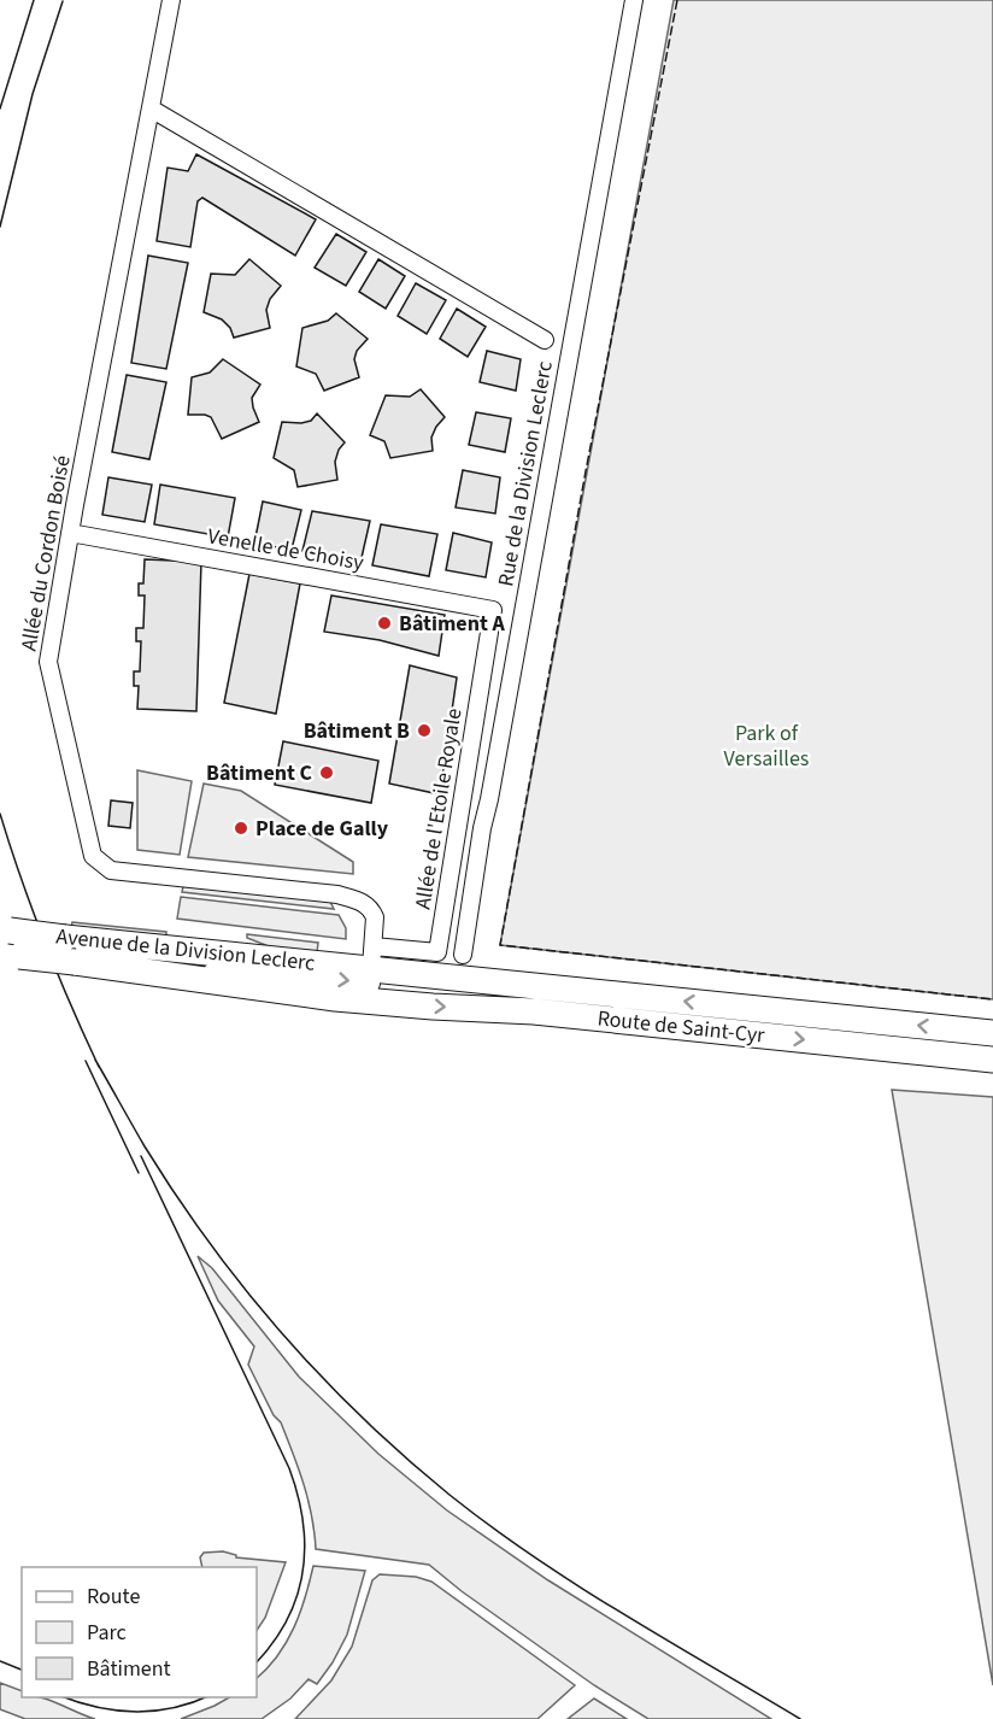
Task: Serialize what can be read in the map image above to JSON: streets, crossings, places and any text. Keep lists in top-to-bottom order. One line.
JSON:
{"streets":{"main road":["Avenue de la Division Leclerc","Route de Saint-Cyr"],"street":["Rue de la Division Leclerc","Venelle de Choisy","Allée du Cordon Boisé","Allée de l'Etoile Royale"]},"crossings":[["Venelle de Choisy","Allée du Cordon Boisé"],["Venelle de Choisy","Allée de l'Etoile Royale"],["Allée du Cordon Boisé","Allée de l'Etoile Royale"],["Allée du Cordon Boisé","Avenue de la Division Leclerc"],["Allée du Cordon Boisé","Route de Saint-Cyr"],["Allée de l'Etoile Royale","Avenue de la Division Leclerc"],["Allée de l'Etoile Royale","Route de Saint-Cyr"],["Avenue de la Division Leclerc","Route de Saint-Cyr"]],"parks":["Park of Versailles"],"places":["Bâtiment A","Bâtiment B","Bâtiment C","Place de Gally"],"legend":["Route","Parc","Bâtiment"]}
